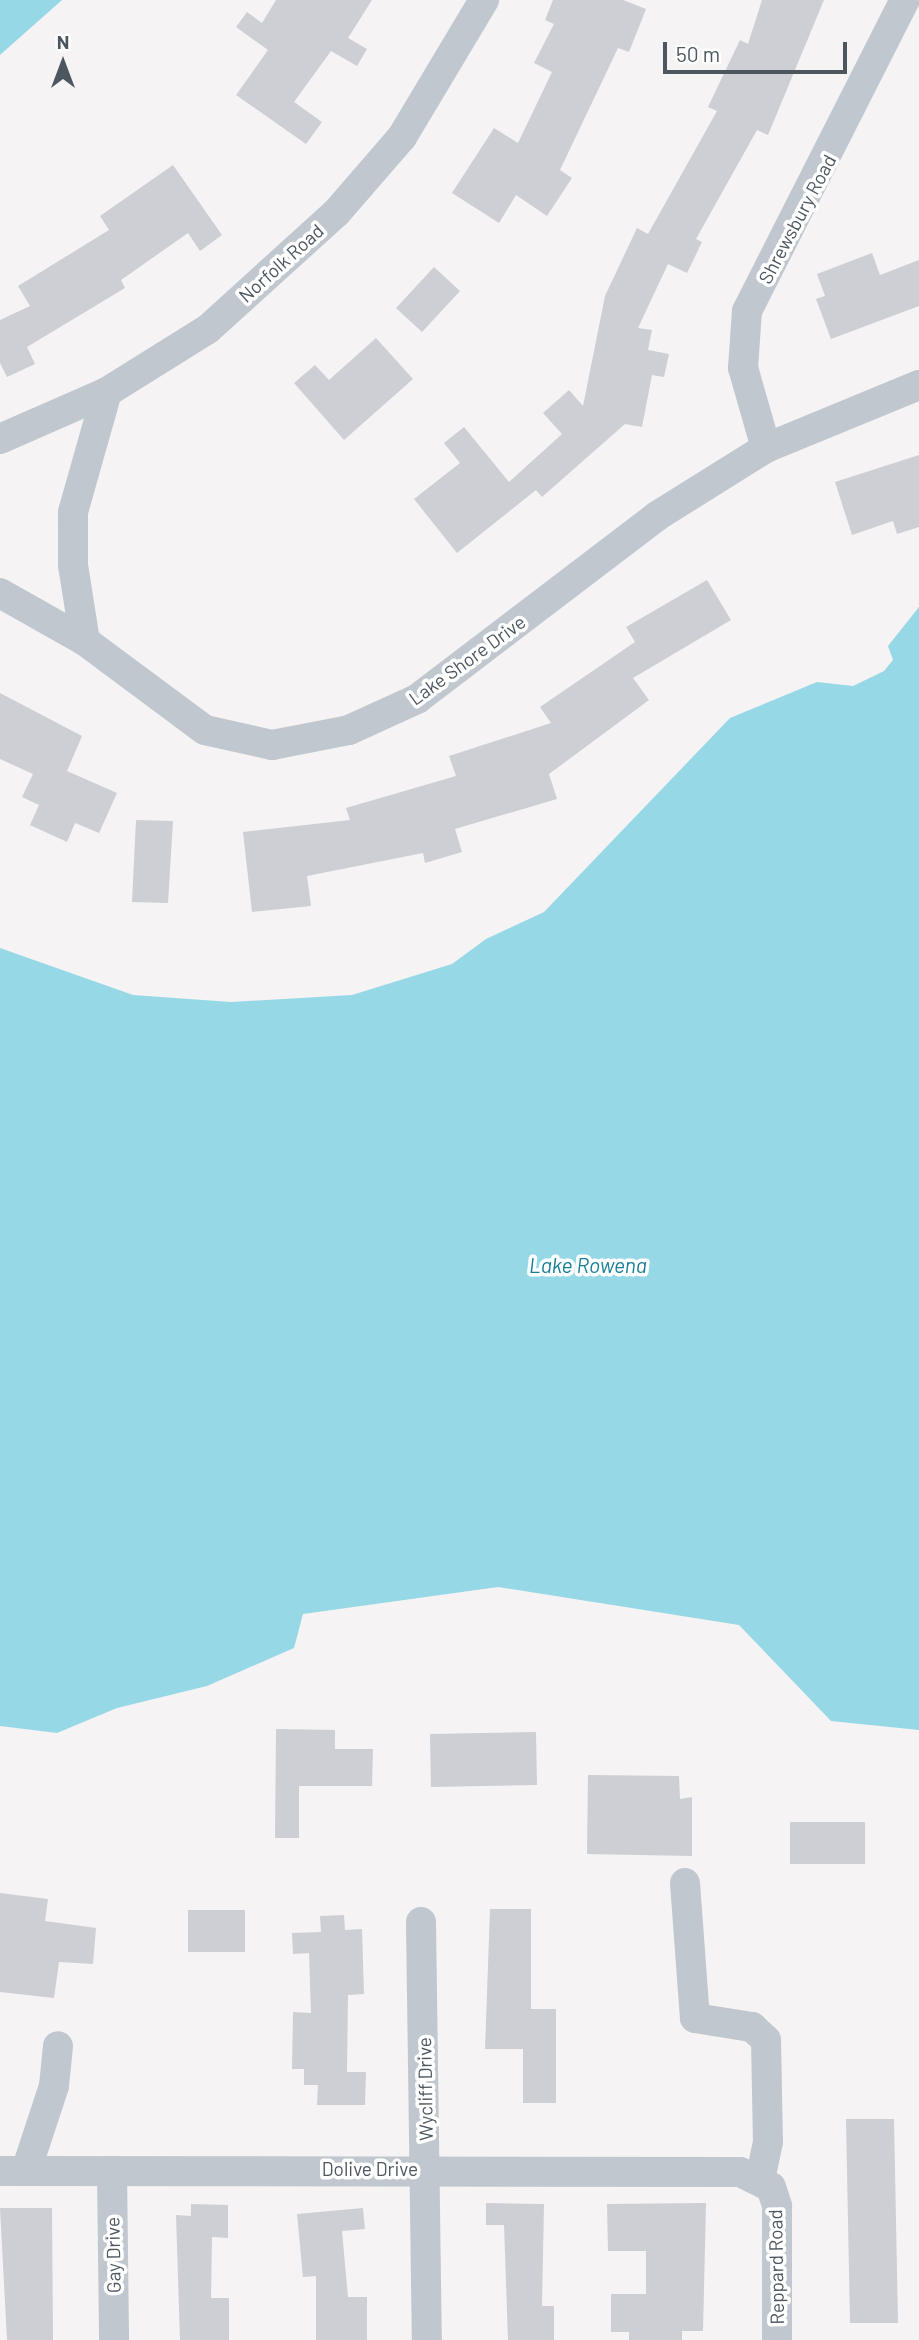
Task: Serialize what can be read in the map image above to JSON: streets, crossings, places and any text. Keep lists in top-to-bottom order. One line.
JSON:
{"streets":{"street":["Shrewsbury Road","Norfolk Road","Lake Shore Drive","Wycliff Drive","Dolive Drive","Gay Drive","Reppard Road"]},"crossings":[["Shrewsbury Road","Lake Shore Drive"],["Wycliff Drive","Dolive Drive"],["Dolive Drive","Gay Drive"],["Dolive Drive","Reppard Road"]],"water":["Lake Rowena"],"scale_bar":"50 m","north":"top"}
